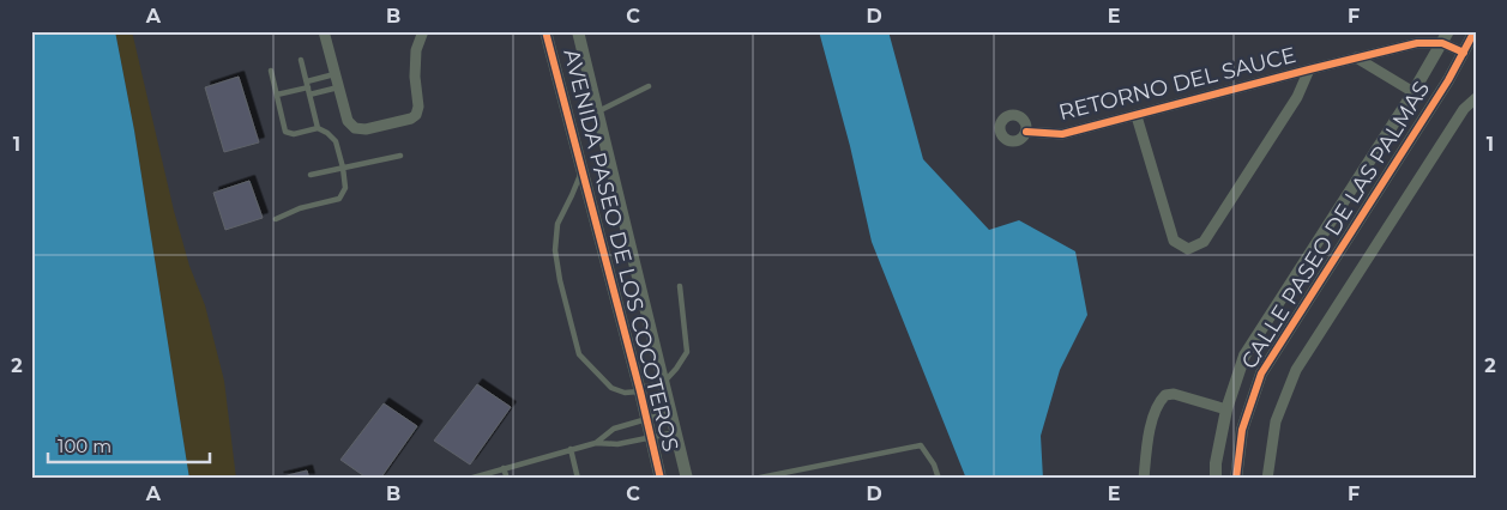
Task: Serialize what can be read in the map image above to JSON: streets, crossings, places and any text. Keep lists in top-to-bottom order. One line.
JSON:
{"streets":{"street":["RETORNO DEL SAUCE","CALLE PASEO DE LAS PALMAS","AVENIDA PASEO DE LOS COCOTEROS"]},"crossings":[["RETORNO DEL SAUCE","CALLE PASEO DE LAS PALMAS"]],"scale_bar":"100 m","grid":{"columns":["A","B","C","D","E","F"],"rows":["1","2"]}}
